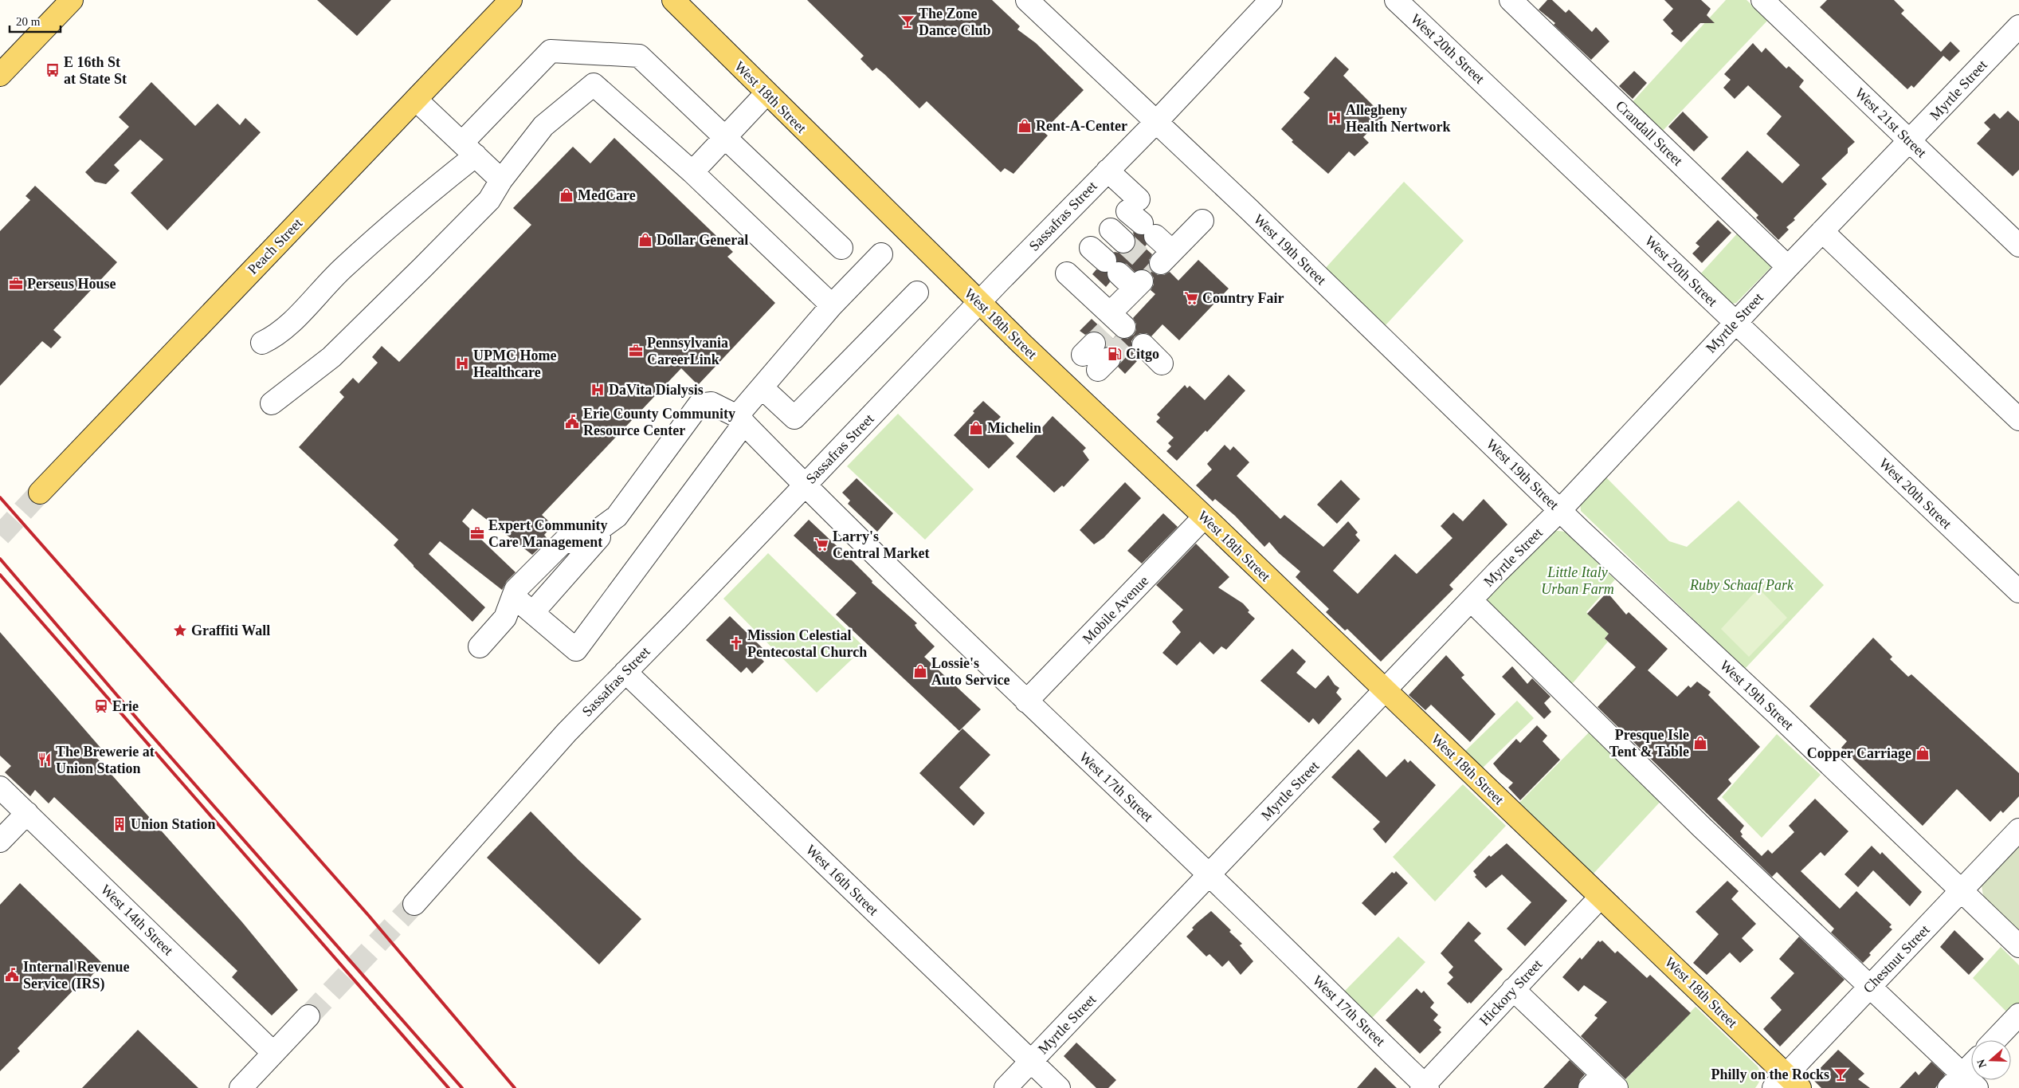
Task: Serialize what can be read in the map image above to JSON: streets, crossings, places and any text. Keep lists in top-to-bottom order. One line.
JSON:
{"streets":{"main road":["West 18th Street","Peach Street"],"street":["West 20th Street","Myrtle Street","West 21st Street","Crandall Street","Sassafras Street","West 19th Street","Mobile Avenue","West 17th Street","West 16th Street","West 14th Street","Chestnut Street","Hickory Street"]},"crossings":[["West 20th Street","Myrtle Street"],["Myrtle Street","West 18th Street"],["Myrtle Street","West 21st Street"],["Myrtle Street","Crandall Street"],["Myrtle Street","West 19th Street"],["Myrtle Street","West 17th Street"],["Myrtle Street","West 16th Street"],["West 18th Street","Sassafras Street"],["West 18th Street","Mobile Avenue"],["West 18th Street","Chestnut Street"],["West 18th Street","Hickory Street"],["Sassafras Street","West 19th Street"],["Sassafras Street","West 17th Street"],["Sassafras Street","West 16th Street"],["West 19th Street","Chestnut Street"],["Mobile Avenue","West 17th Street"],["West 17th Street","Hickory Street"]],"parks":["Little Italy Urban Farm","Ruby Schaaf Park"],"places":{"bar":["The Zone Dance Club","Philly on the Rocks"],"bus stop":["E 16th St at State St"],"hospital":["Allegheny Health Nertwork","UPMC Home Healthcare","DaVita Dialysis"],"shop":["Rent-A-Center","MedCare","Dollar General","Michelin","Lossie's Auto Service","Presque Isle Tent & Table","Copper Carriage"],"office":["Perseus House","Pennsylvania CareerLink","Expert Community Care Management"],"supermarket":["Country Fair","Larry's Central Market"],"fuel station":["Citgo"],"public building":["Erie County Community Resource Center","Internal Revenue Service (IRS)"],"place":["Graffiti Wall"],"church":["Mission Celestial Pentecostal Church"],"station":["Erie"],"restaurant":["The Brewerie at Union Station"],"building":["Union Station"]},"scale_bar":"20 m","north":"left"}
